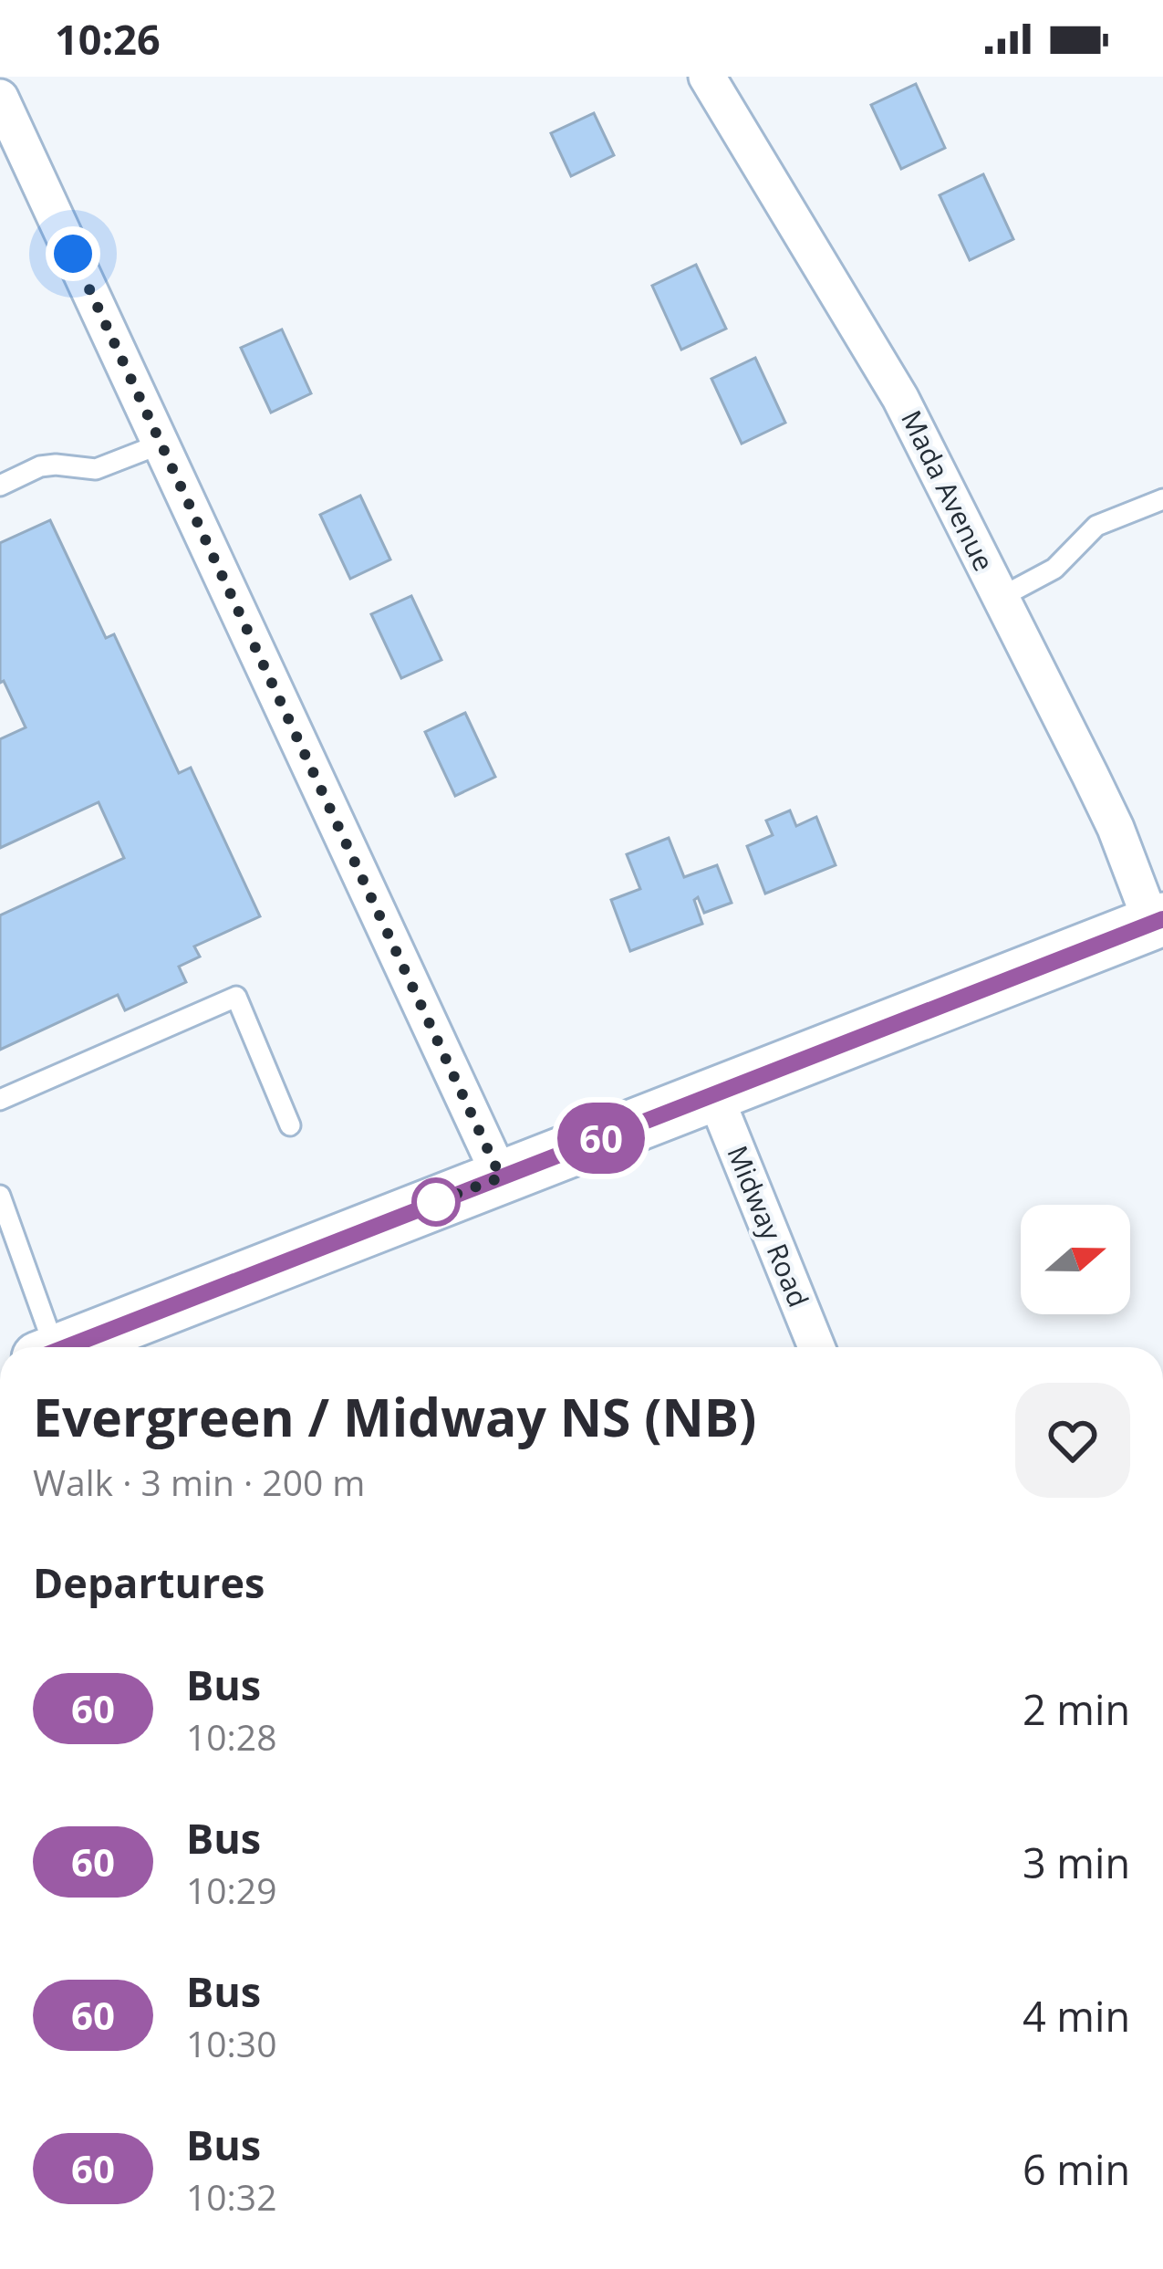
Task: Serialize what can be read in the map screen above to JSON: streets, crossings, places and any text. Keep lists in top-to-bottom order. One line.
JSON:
{"streets":{"street":["Mada Avenue","Midway Road"]},"lines":["bus line 60"],"north":"right","page":{"status":"10:26","on_map":"60","heading":[["Evergreen / Midway NS (NB)","Walk · 3 min · 200 m"],"Departures"],"list":[{"mark":"60","name":"Bus","note":"10:28","value":"2 min"},{"mark":"60","name":"Bus","note":"10:29","value":"3 min"},{"mark":"60","name":"Bus","note":"10:30","value":"4 min"},{"mark":"60","name":"Bus","note":"10:32","value":"6 min"}]}}
